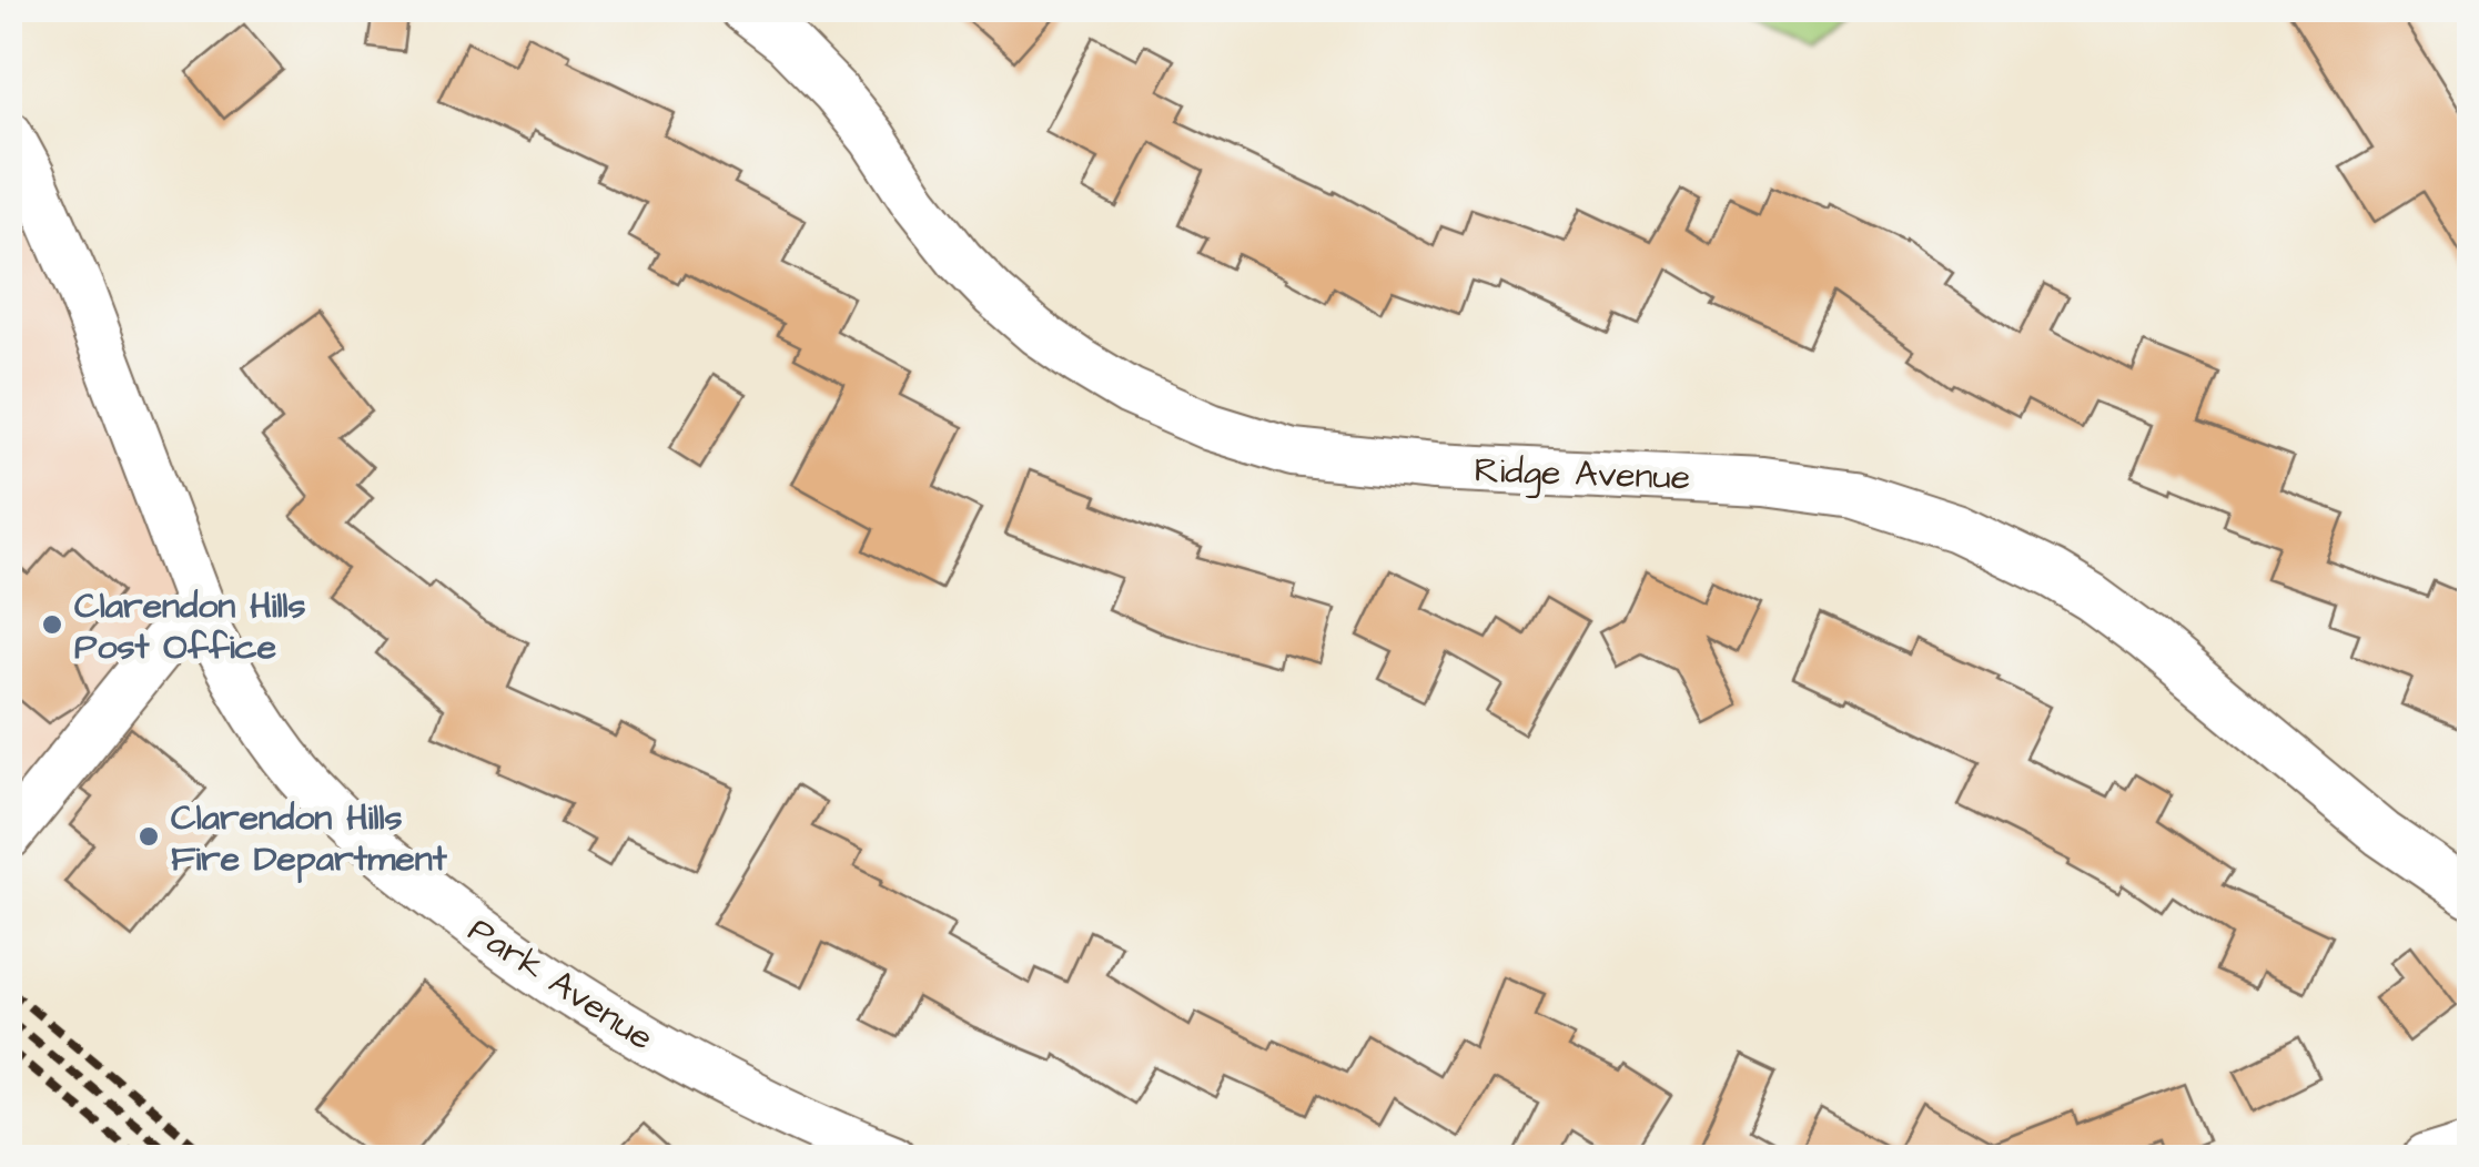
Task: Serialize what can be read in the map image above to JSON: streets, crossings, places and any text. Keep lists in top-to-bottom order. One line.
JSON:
{"streets":{"street":["Ridge Avenue","Park Avenue"]},"places":["Clarendon Hills Post Office","Clarendon Hills Fire Department"]}
